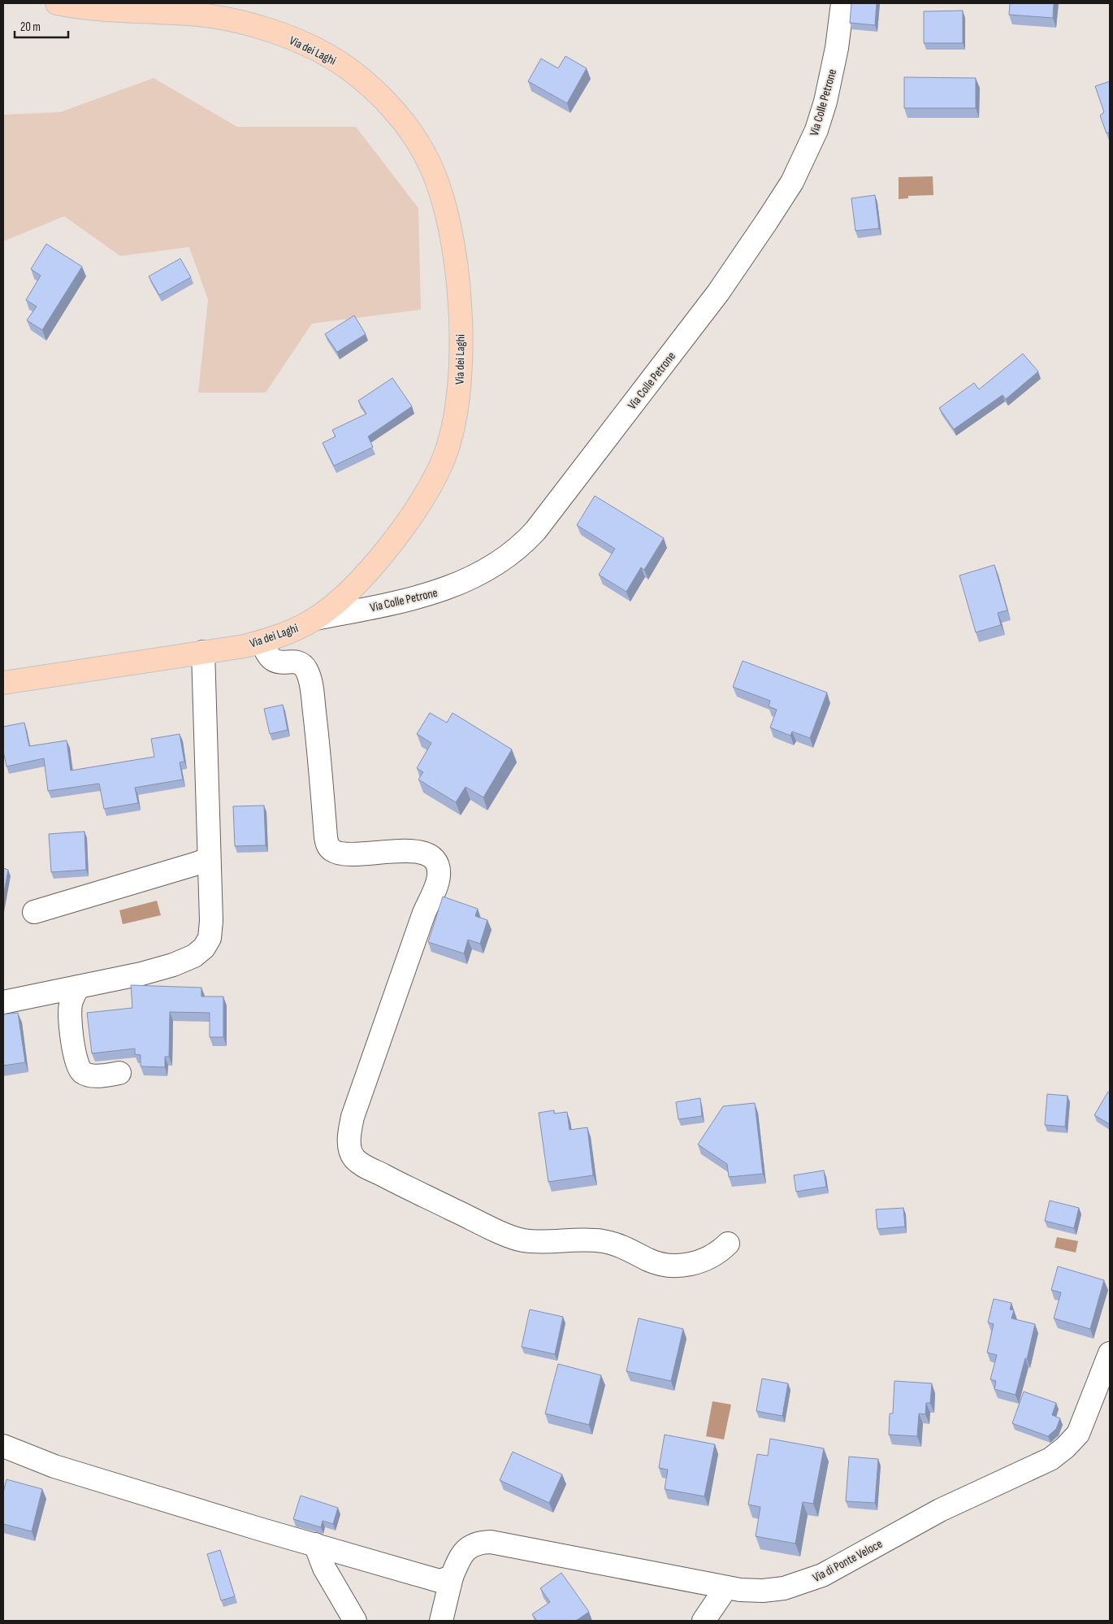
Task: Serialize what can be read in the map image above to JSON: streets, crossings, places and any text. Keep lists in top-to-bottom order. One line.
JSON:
{"streets":{"main road":["Via dei Laghi"],"street":["Via Colle Petrone","Via di Ponte Veloce"]},"crossings":[["Via dei Laghi","Via Colle Petrone"]],"scale_bar":"20 m"}
